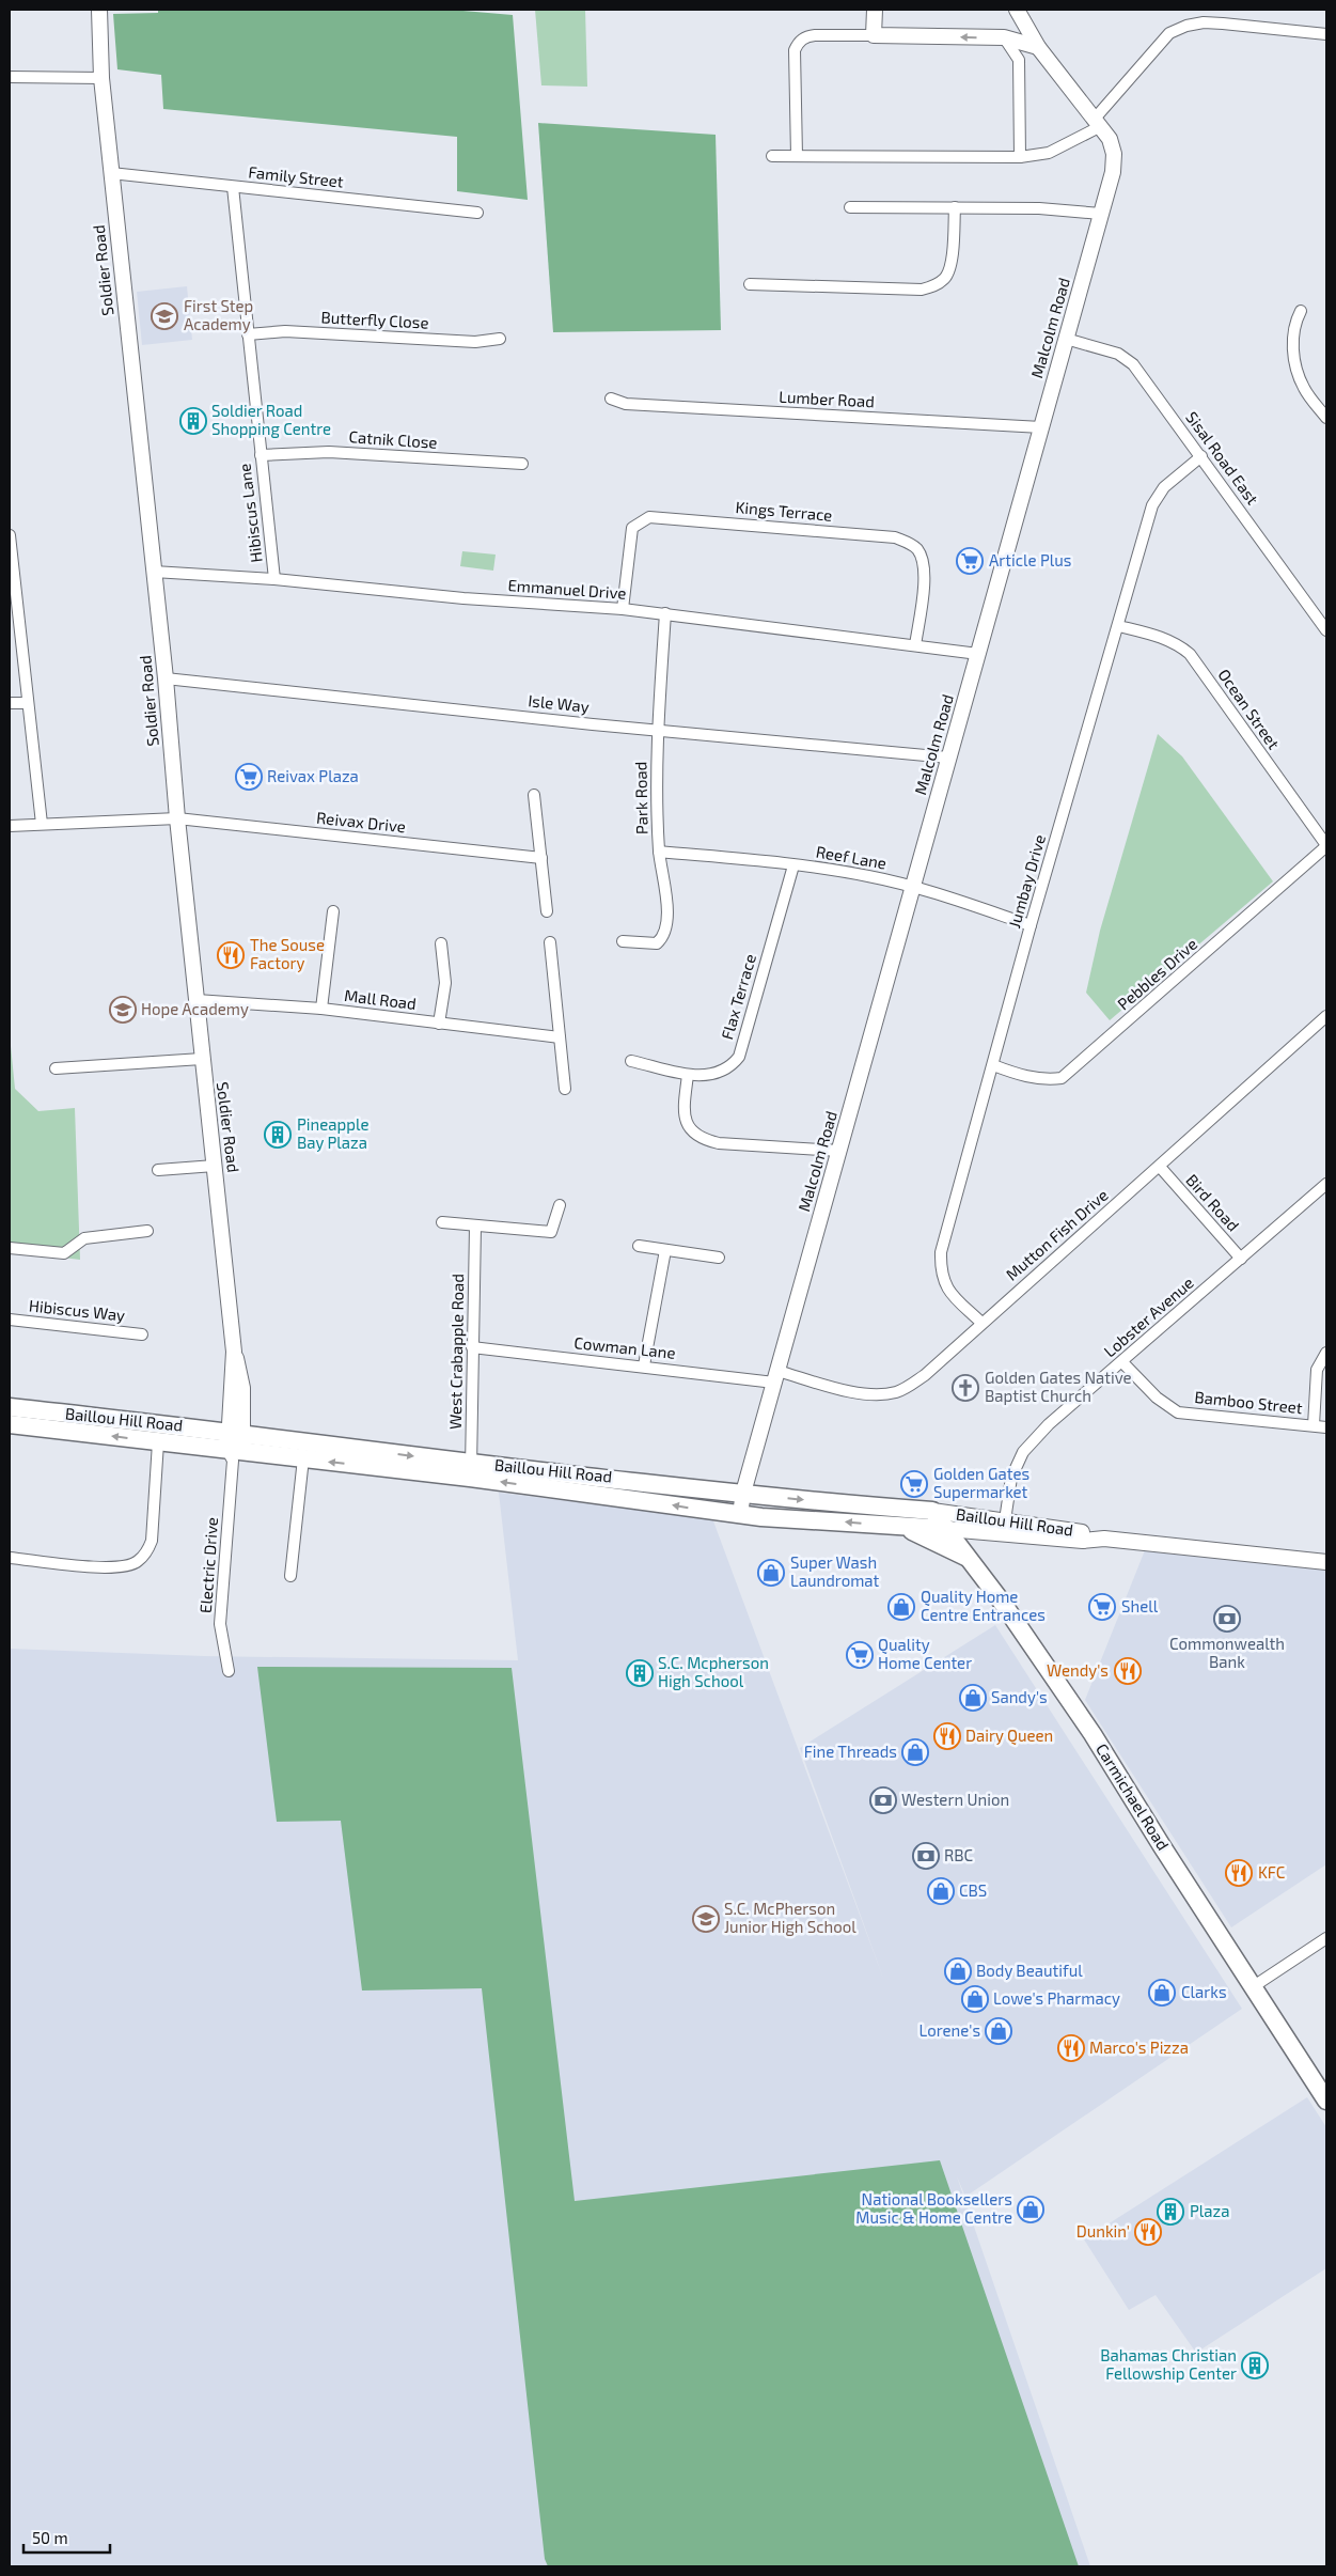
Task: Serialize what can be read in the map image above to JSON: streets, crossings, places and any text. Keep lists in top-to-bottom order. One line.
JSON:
{"streets":{"main road":["Soldier Road","Malcolm Road","Baillou Hill Road","Carmichael Road"],"street":["Family Street","Butterfly Close","Lumber Road","Catnik Close","Sisal Road East","Kings Terrace","Hibiscus Lane","Emmanuel Drive","Isle Way","Ocean Street","Park Road","Reivax Drive","Reef Lane","Jumbay Drive","Pebbles Drive","Flax Terrace","Mall Road","Bird Road","Mutton Fish Drive","Hibiscus Way","Lobster Avenue","Cowman Lane","West Crabapple Road","Bamboo Street","Electric Drive"]},"crossings":[["Family Street","Soldier Road"],["Family Street","Hibiscus Lane"],["Soldier Road","Emmanuel Drive"],["Soldier Road","Isle Way"],["Soldier Road","Reivax Drive"],["Soldier Road","Mall Road"],["Soldier Road","Baillou Hill Road"],["Soldier Road","Electric Drive"],["Butterfly Close","Hibiscus Lane"],["Malcolm Road","Lumber Road"],["Malcolm Road","Sisal Road East"],["Malcolm Road","Emmanuel Drive"],["Malcolm Road","Isle Way"],["Malcolm Road","Reef Lane"],["Malcolm Road","Mutton Fish Drive"],["Malcolm Road","Cowman Lane"],["Malcolm Road","Baillou Hill Road"],["Catnik Close","Hibiscus Lane"],["Sisal Road East","Jumbay Drive"],["Kings Terrace","Emmanuel Drive"],["Hibiscus Lane","Emmanuel Drive"],["Emmanuel Drive","Park Road"],["Isle Way","Park Road"],["Ocean Street","Jumbay Drive"],["Ocean Street","Pebbles Drive"],["Park Road","Reef Lane"],["Reef Lane","Jumbay Drive"],["Reef Lane","Flax Terrace"],["Jumbay Drive","Pebbles Drive"],["Jumbay Drive","Mutton Fish Drive"],["Bird Road","Mutton Fish Drive"],["Bird Road","Lobster Avenue"],["Mutton Fish Drive","Cowman Lane"],["Lobster Avenue","Bamboo Street"],["Lobster Avenue","Baillou Hill Road"],["Cowman Lane","West Crabapple Road"],["West Crabapple Road","Baillou Hill Road"],["Baillou Hill Road","Electric Drive"],["Baillou Hill Road","Carmichael Road"]],"places":{"school or university":["First Step Academy","Hope Academy","S.C. McPherson Junior High School"],"building":["Soldier Road Shopping Centre","Pineapple Bay Plaza","S.C. Mcpherson High School","Plaza","Bahamas Christian Fellowship Center"],"supermarket":["Article Plus","Reivax Plaza","Golden Gates Supermarket","Shell","Quality Home Center"],"restaurant":["The Souse Factory","Wendy's","Dairy Queen","KFC","Marco's Pizza","Dunkin'"],"church":["Golden Gates Native Baptist Church"],"shop":["Super Wash Laundromat","Quality Home Centre Entrances","Sandy's","Fine Threads","CBS","Body Beautiful","Clarks","Lowe's Pharmacy","Lorene's","National Booksellers Music & Home Centre"],"bank":["Commonwealth Bank","Western Union","RBC"]},"scale_bar":"50 m"}
